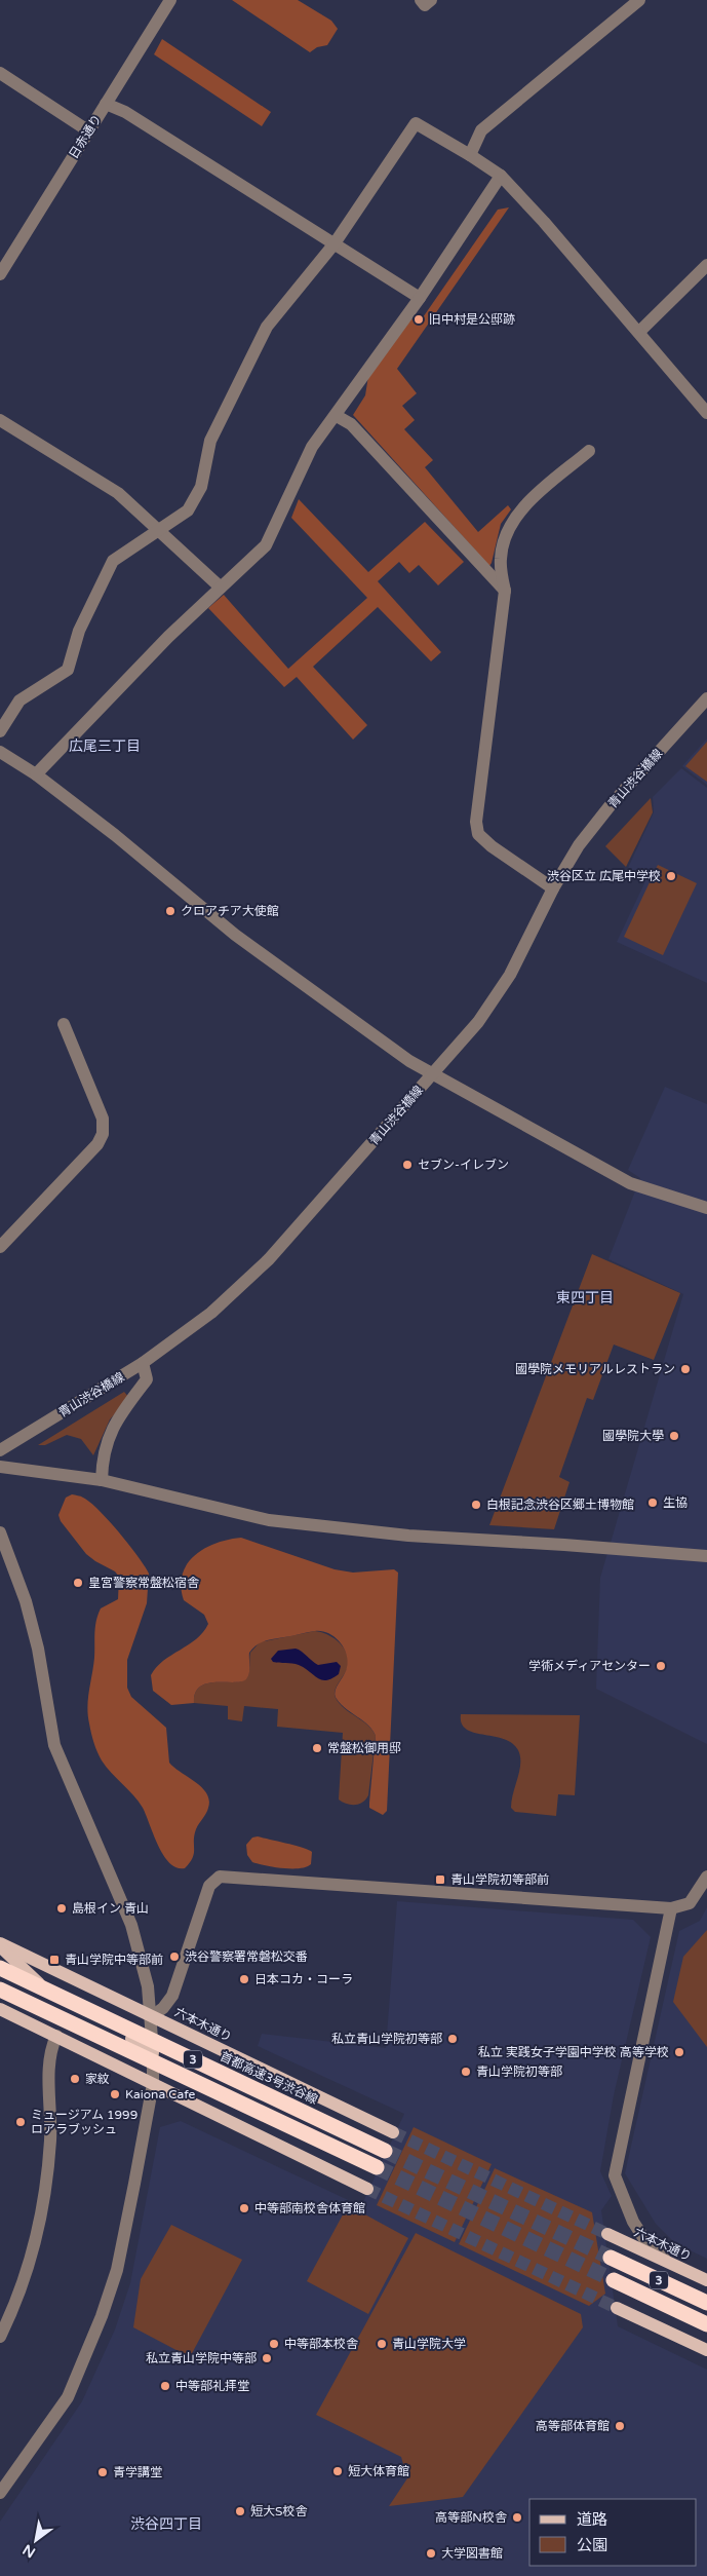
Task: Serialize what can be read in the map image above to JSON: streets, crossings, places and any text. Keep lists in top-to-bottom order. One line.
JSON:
{"streets":{"highway":["3","首都高速3号渋谷線"],"main road":["六本木通り"],"street":["日赤通り","青山渋谷橋線"]},"districts":["広尾三丁目","東四丁目","渋谷四丁目"],"places":{"other":["旧中村是公邸跡","渋谷区立 広尾中学校","クロアチア大使館","セブン-イレブン","國學院メモリアルレストラン","國學院大學","生協","白根記念渋谷区郷土博物館","皇宮警察常盤松宿舎","学術メディアセンター","常盤松御用邸","島根イン 青山","渋谷警察署常磐松交番","日本コカ・コーラ","私立青山学院初等部","私立 実践女子学園中学校 高等学校","青山学院初等部","家紋","Kaiona Cafe","ミュージアム 1999 ロアラブッシュ","中等部南校舎体育館","中等部本校舎","青山学院大学","私立青山学院中等部","中等部礼拝堂","高等部体育館","短大体育館","青学講堂","短大S校舎","高等部N校舎","大学図書館"],"transit":["青山学院初等部前","青山学院中等部前"]},"legend":["道路","公園"],"north":"bottom left"}
